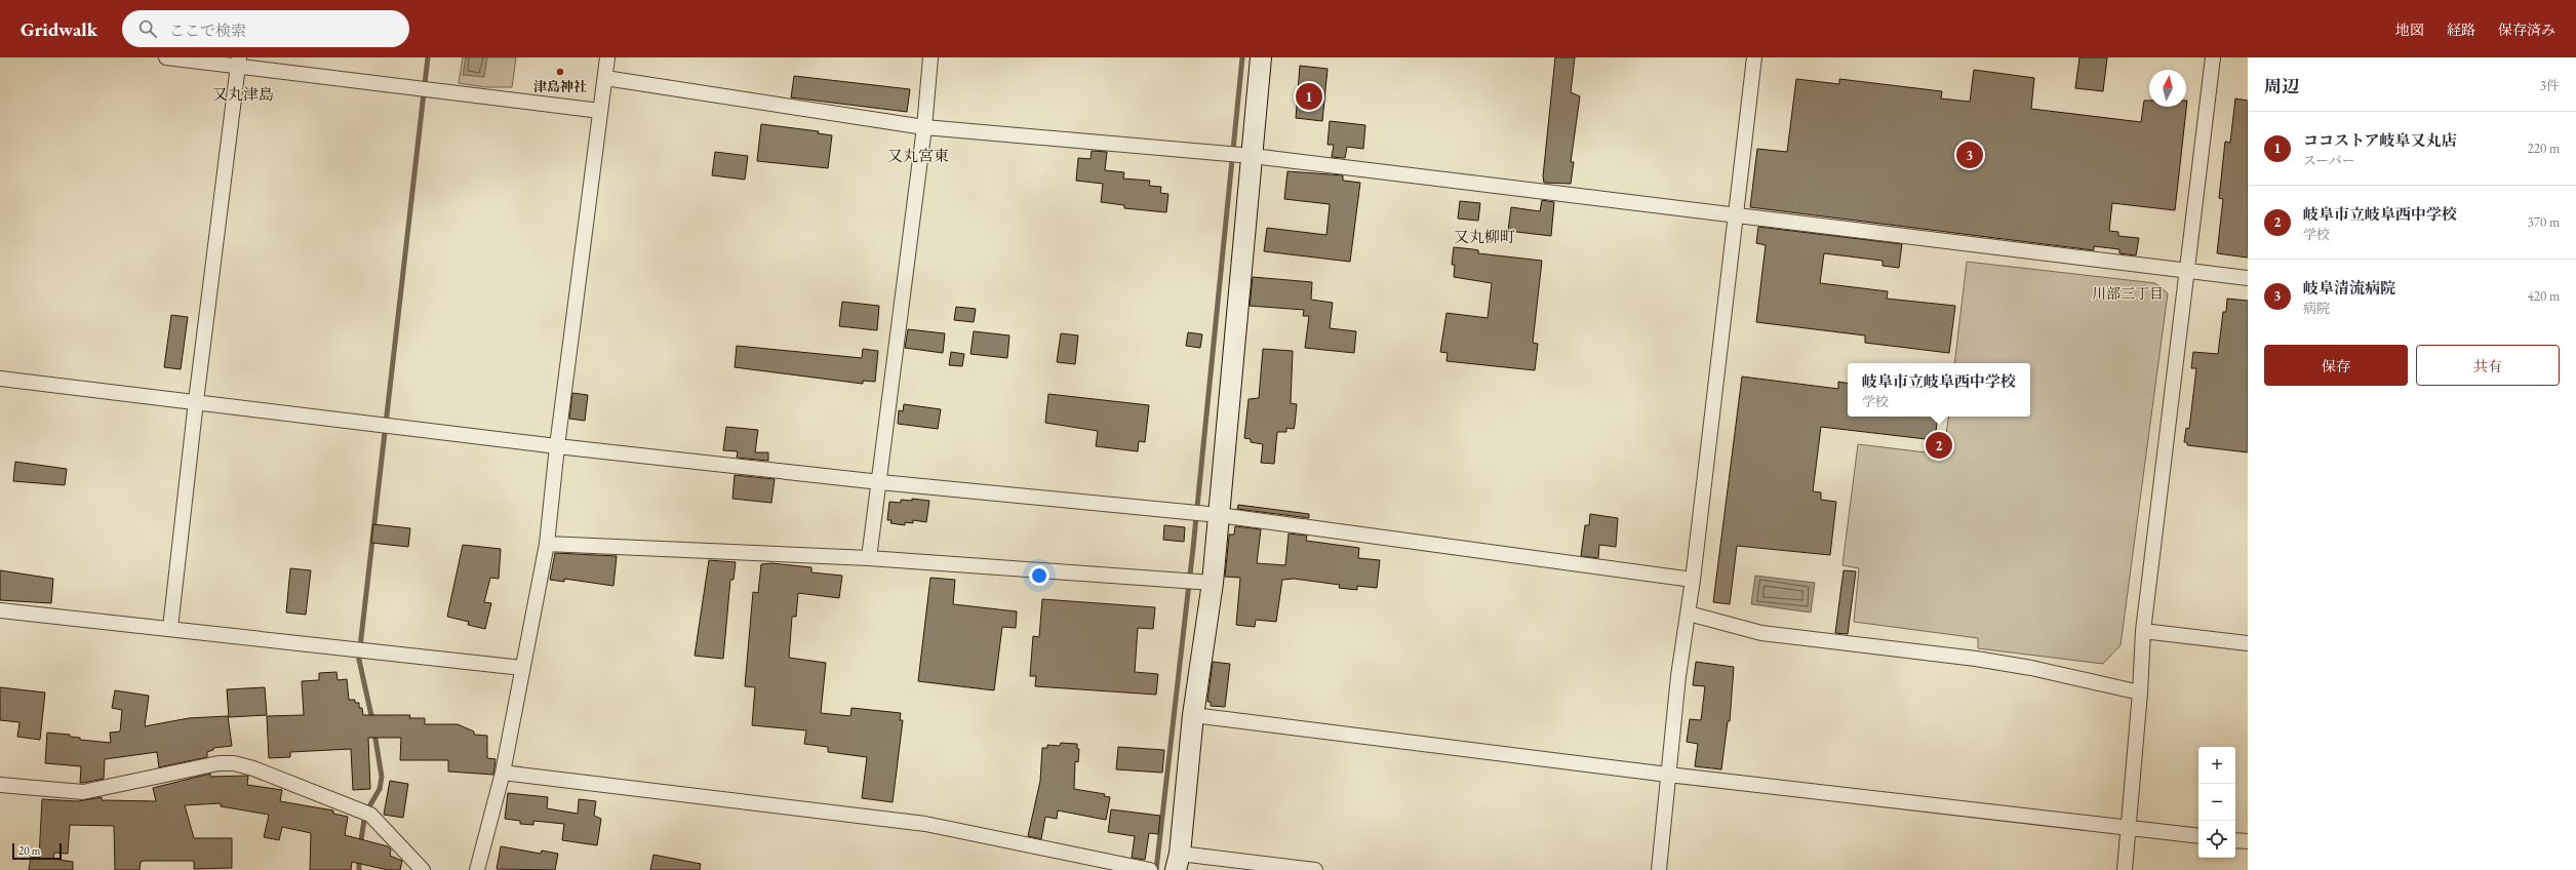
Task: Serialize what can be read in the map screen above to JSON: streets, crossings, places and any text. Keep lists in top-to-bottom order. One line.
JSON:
{"districts":["又丸津島","又丸宮東","又丸柳町","川部三丁目"],"places":["津島神社"],"scale_bar":"20 m","north":"top","page":{"header":"Gridwalk","search":"ここで検索","nav":["地図","経路","保存済み"],"heading":["周辺","3件"],"pins":["1","3","2"],"list":[{"mark":"1","name":"ココストア岐阜又丸店","note":"スーパー","value":"220 m"},{"mark":"2","name":"岐阜市立岐阜西中学校","note":"学校","value":"370 m"},{"mark":"3","name":"岐阜清流病院","note":"病院","value":"420 m"}],"buttons":["保存","共有"],"popup":["岐阜市立岐阜西中学校","学校"],"map_buttons":["+","−"],"scale":"20 m"}}
